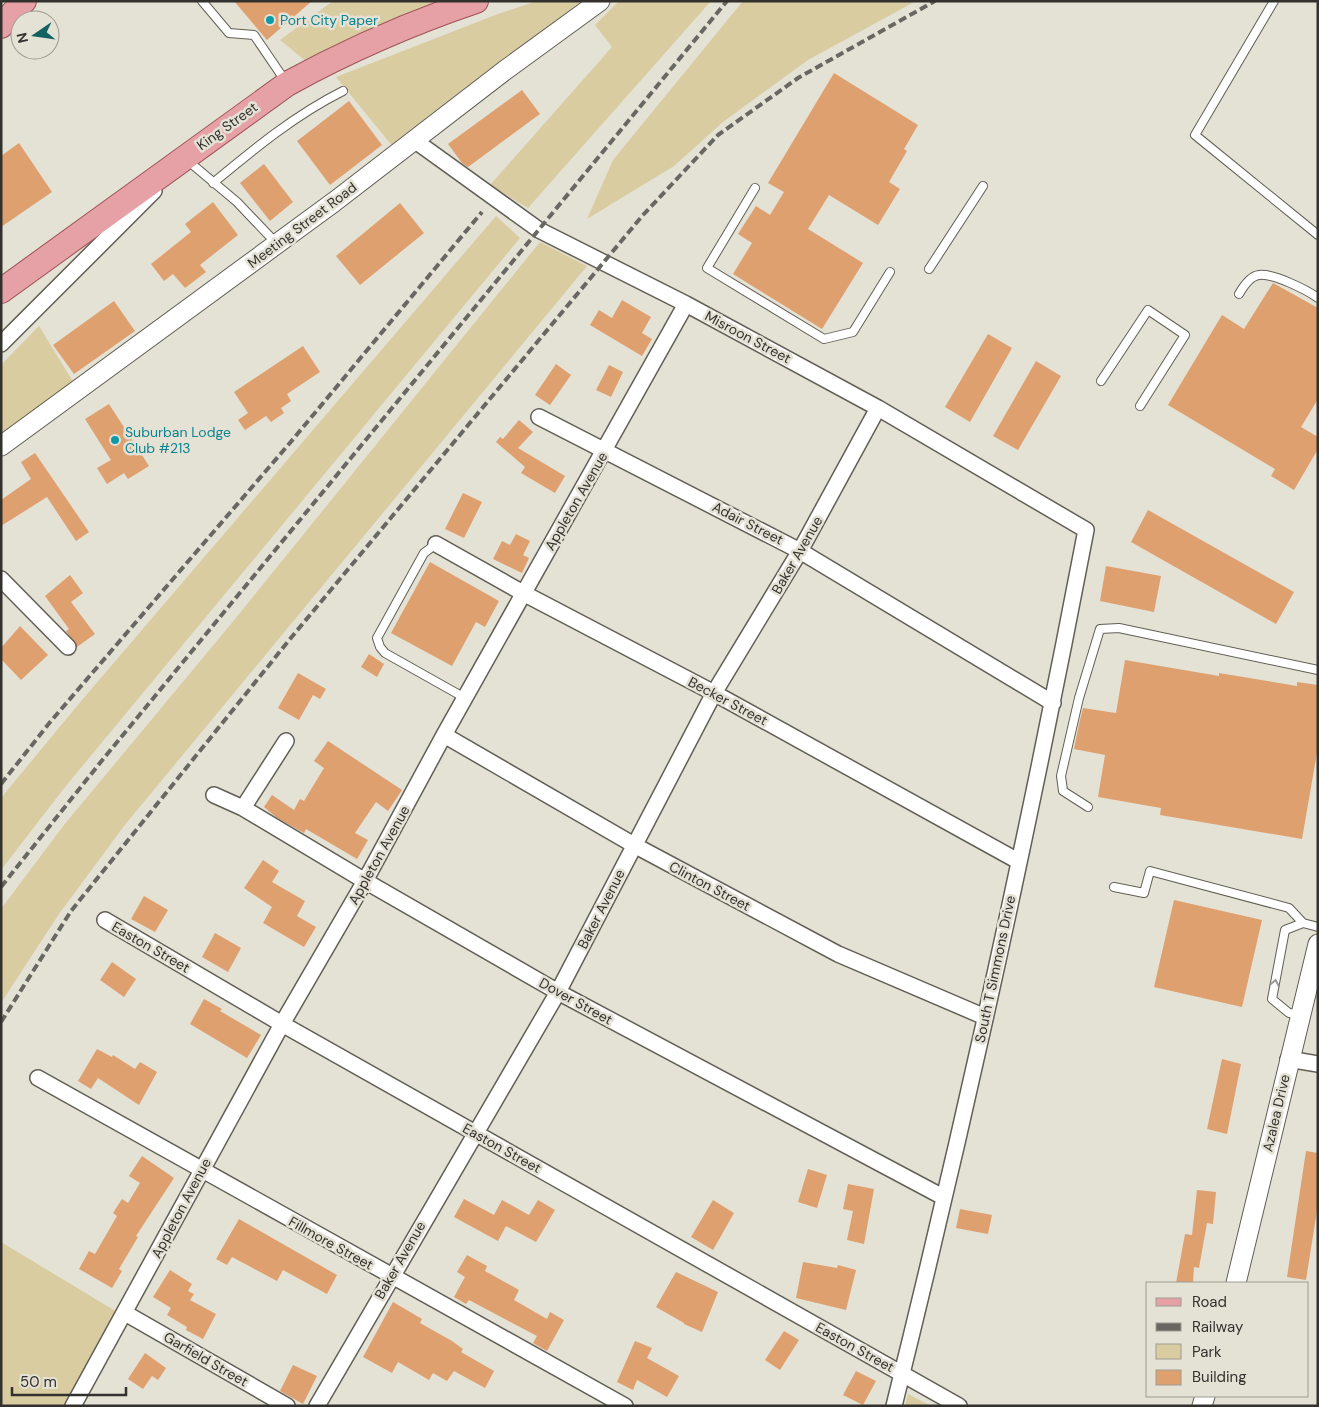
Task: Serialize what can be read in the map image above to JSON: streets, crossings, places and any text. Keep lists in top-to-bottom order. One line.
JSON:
{"streets":{"main road":["King Street"],"street":["Meeting Street Road","Misroon Street","Appleton Avenue","Adair Street","Baker Avenue","Becker Street","Clinton Street","Easton Street","South T Simmons Drive","Dover Street","Azalea Drive","Fillmore Street","Garfield Street"]},"crossings":[["Meeting Street Road","Misroon Street"],["Misroon Street","Appleton Avenue"],["Misroon Street","Baker Avenue"],["Misroon Street","South T Simmons Drive"],["Appleton Avenue","Adair Street"],["Appleton Avenue","Becker Street"],["Appleton Avenue","Clinton Street"],["Appleton Avenue","Easton Street"],["Appleton Avenue","Dover Street"],["Appleton Avenue","Fillmore Street"],["Appleton Avenue","Garfield Street"],["Adair Street","Baker Avenue"],["Adair Street","South T Simmons Drive"],["Baker Avenue","Becker Street"],["Baker Avenue","Clinton Street"],["Baker Avenue","Easton Street"],["Baker Avenue","Dover Street"],["Baker Avenue","Fillmore Street"],["Becker Street","South T Simmons Drive"],["Clinton Street","South T Simmons Drive"],["Easton Street","South T Simmons Drive"],["South T Simmons Drive","Dover Street"]],"places":["Port City Paper","Suburban Lodge Club #213"],"legend":["Road","Railway","Park","Building"],"scale_bar":"50 m","north":"left"}
